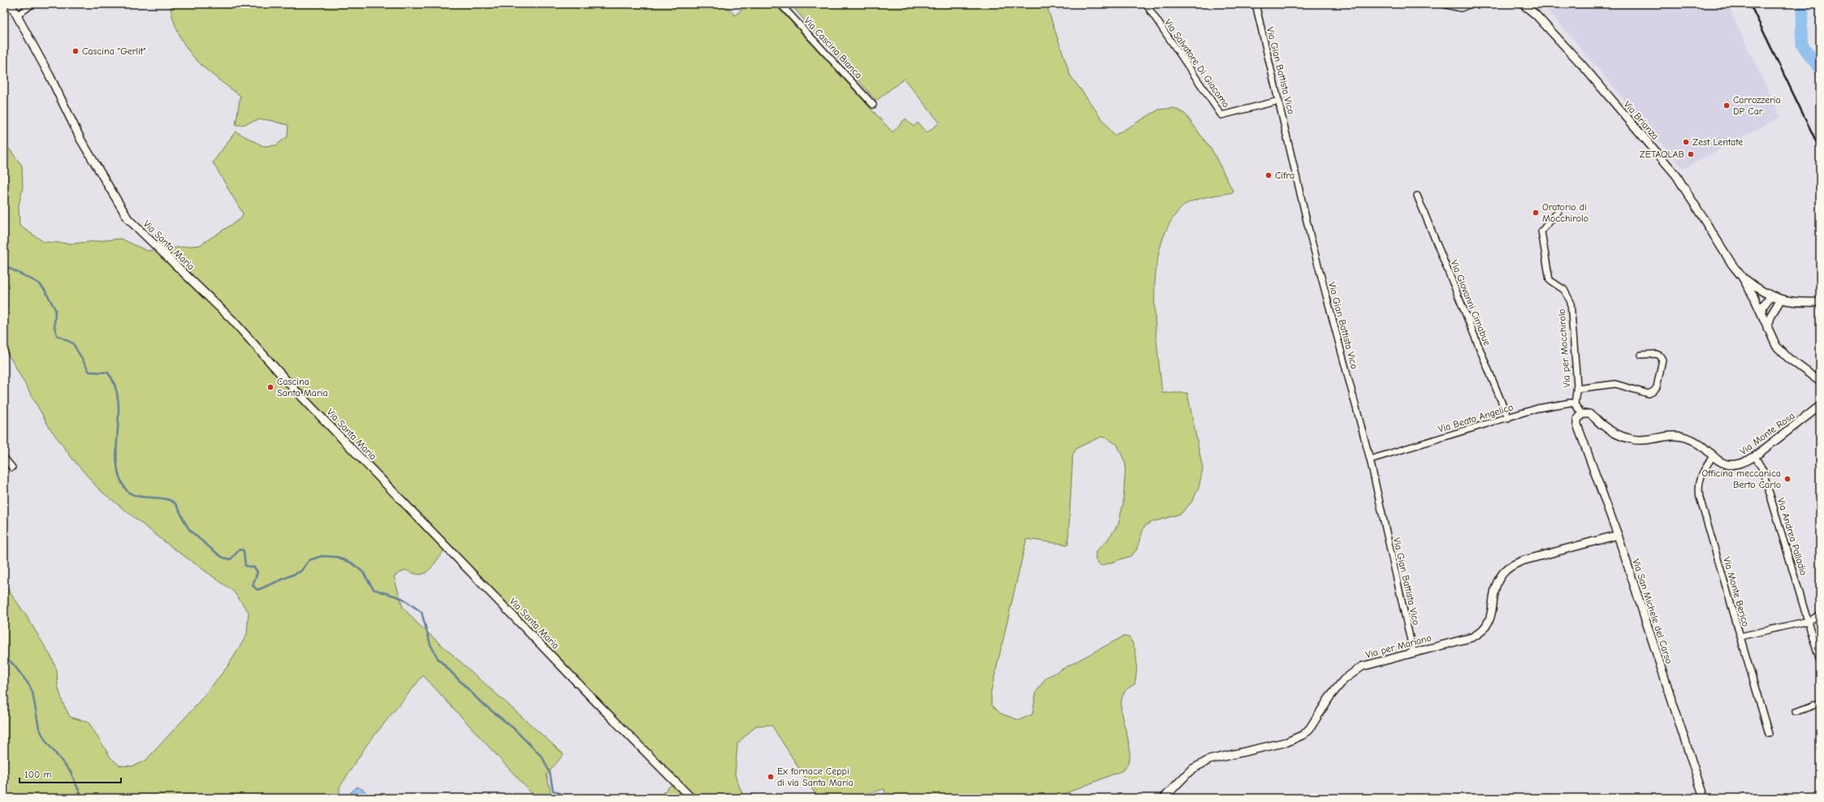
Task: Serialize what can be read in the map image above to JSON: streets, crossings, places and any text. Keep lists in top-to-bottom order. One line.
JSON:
{"streets":{"street":["Via Cascina Bianca","Via Salvatore Di Giacomo","Via Gian Battista Vico","Via Brianza","Via Santa Maria","Via Giovanni Cimabue","Via per Mocchirolo","Via Beato Angelico","Via Monte Rosa","Via Andrea Palladio","Via Monte Berico","Via San Michele del Carso","Via per Mariano"]},"crossings":[["Via Salvatore Di Giacomo","Via Gian Battista Vico"],["Via Gian Battista Vico","Via Beato Angelico"],["Via Gian Battista Vico","Via per Mariano"],["Via Giovanni Cimabue","Via Beato Angelico"],["Via per Mocchirolo","Via Beato Angelico"],["Via Monte Rosa","Via Andrea Palladio"],["Via Monte Rosa","Via Monte Berico"],["Via Monte Rosa","Via San Michele del Carso"],["Via San Michele del Carso","Via per Mariano"]],"places":["Cascina \"Gerlit\"","Carrozzeria DP Car","Zest Lentate","ZETAQLAB","Cifra","Oratorio di Mocchirolo","Cascina Santa Maria","Officina meccanica Berto Carlo","Ex fornace Ceppi di via Santa Maria"],"scale_bar":"100 m"}
